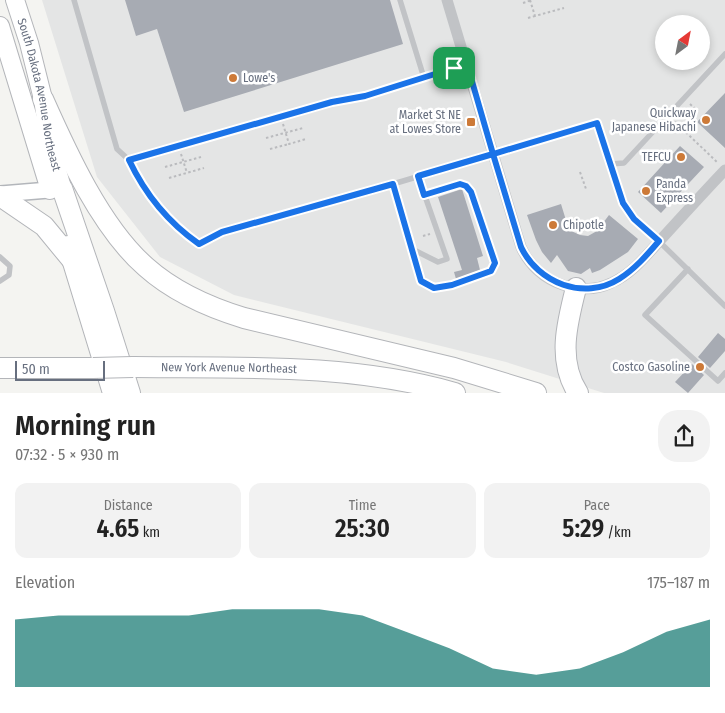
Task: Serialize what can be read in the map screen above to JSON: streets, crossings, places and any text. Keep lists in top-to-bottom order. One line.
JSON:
{"streets":{"highway":["New York Avenue Northeast"],"main road":["South Dakota Avenue Northeast"]},"places":{"other":["Lowe's","Quickway Japanese Hibachi","TEFCU","Panda Express","Chipotle","Costco Gasoline"],"transit":["Market St NE at Lowes Store"]},"scale_bar":"50 m","north":"top right","page":{"scale":"50 m","heading":["Morning run","07:32 · 5 × 930 m"],"stats":[["Distance","4.65 km"],["Time","25:30"],["Pace","5:29 /km"]],"chart":["Elevation","175–187 m"]}}
